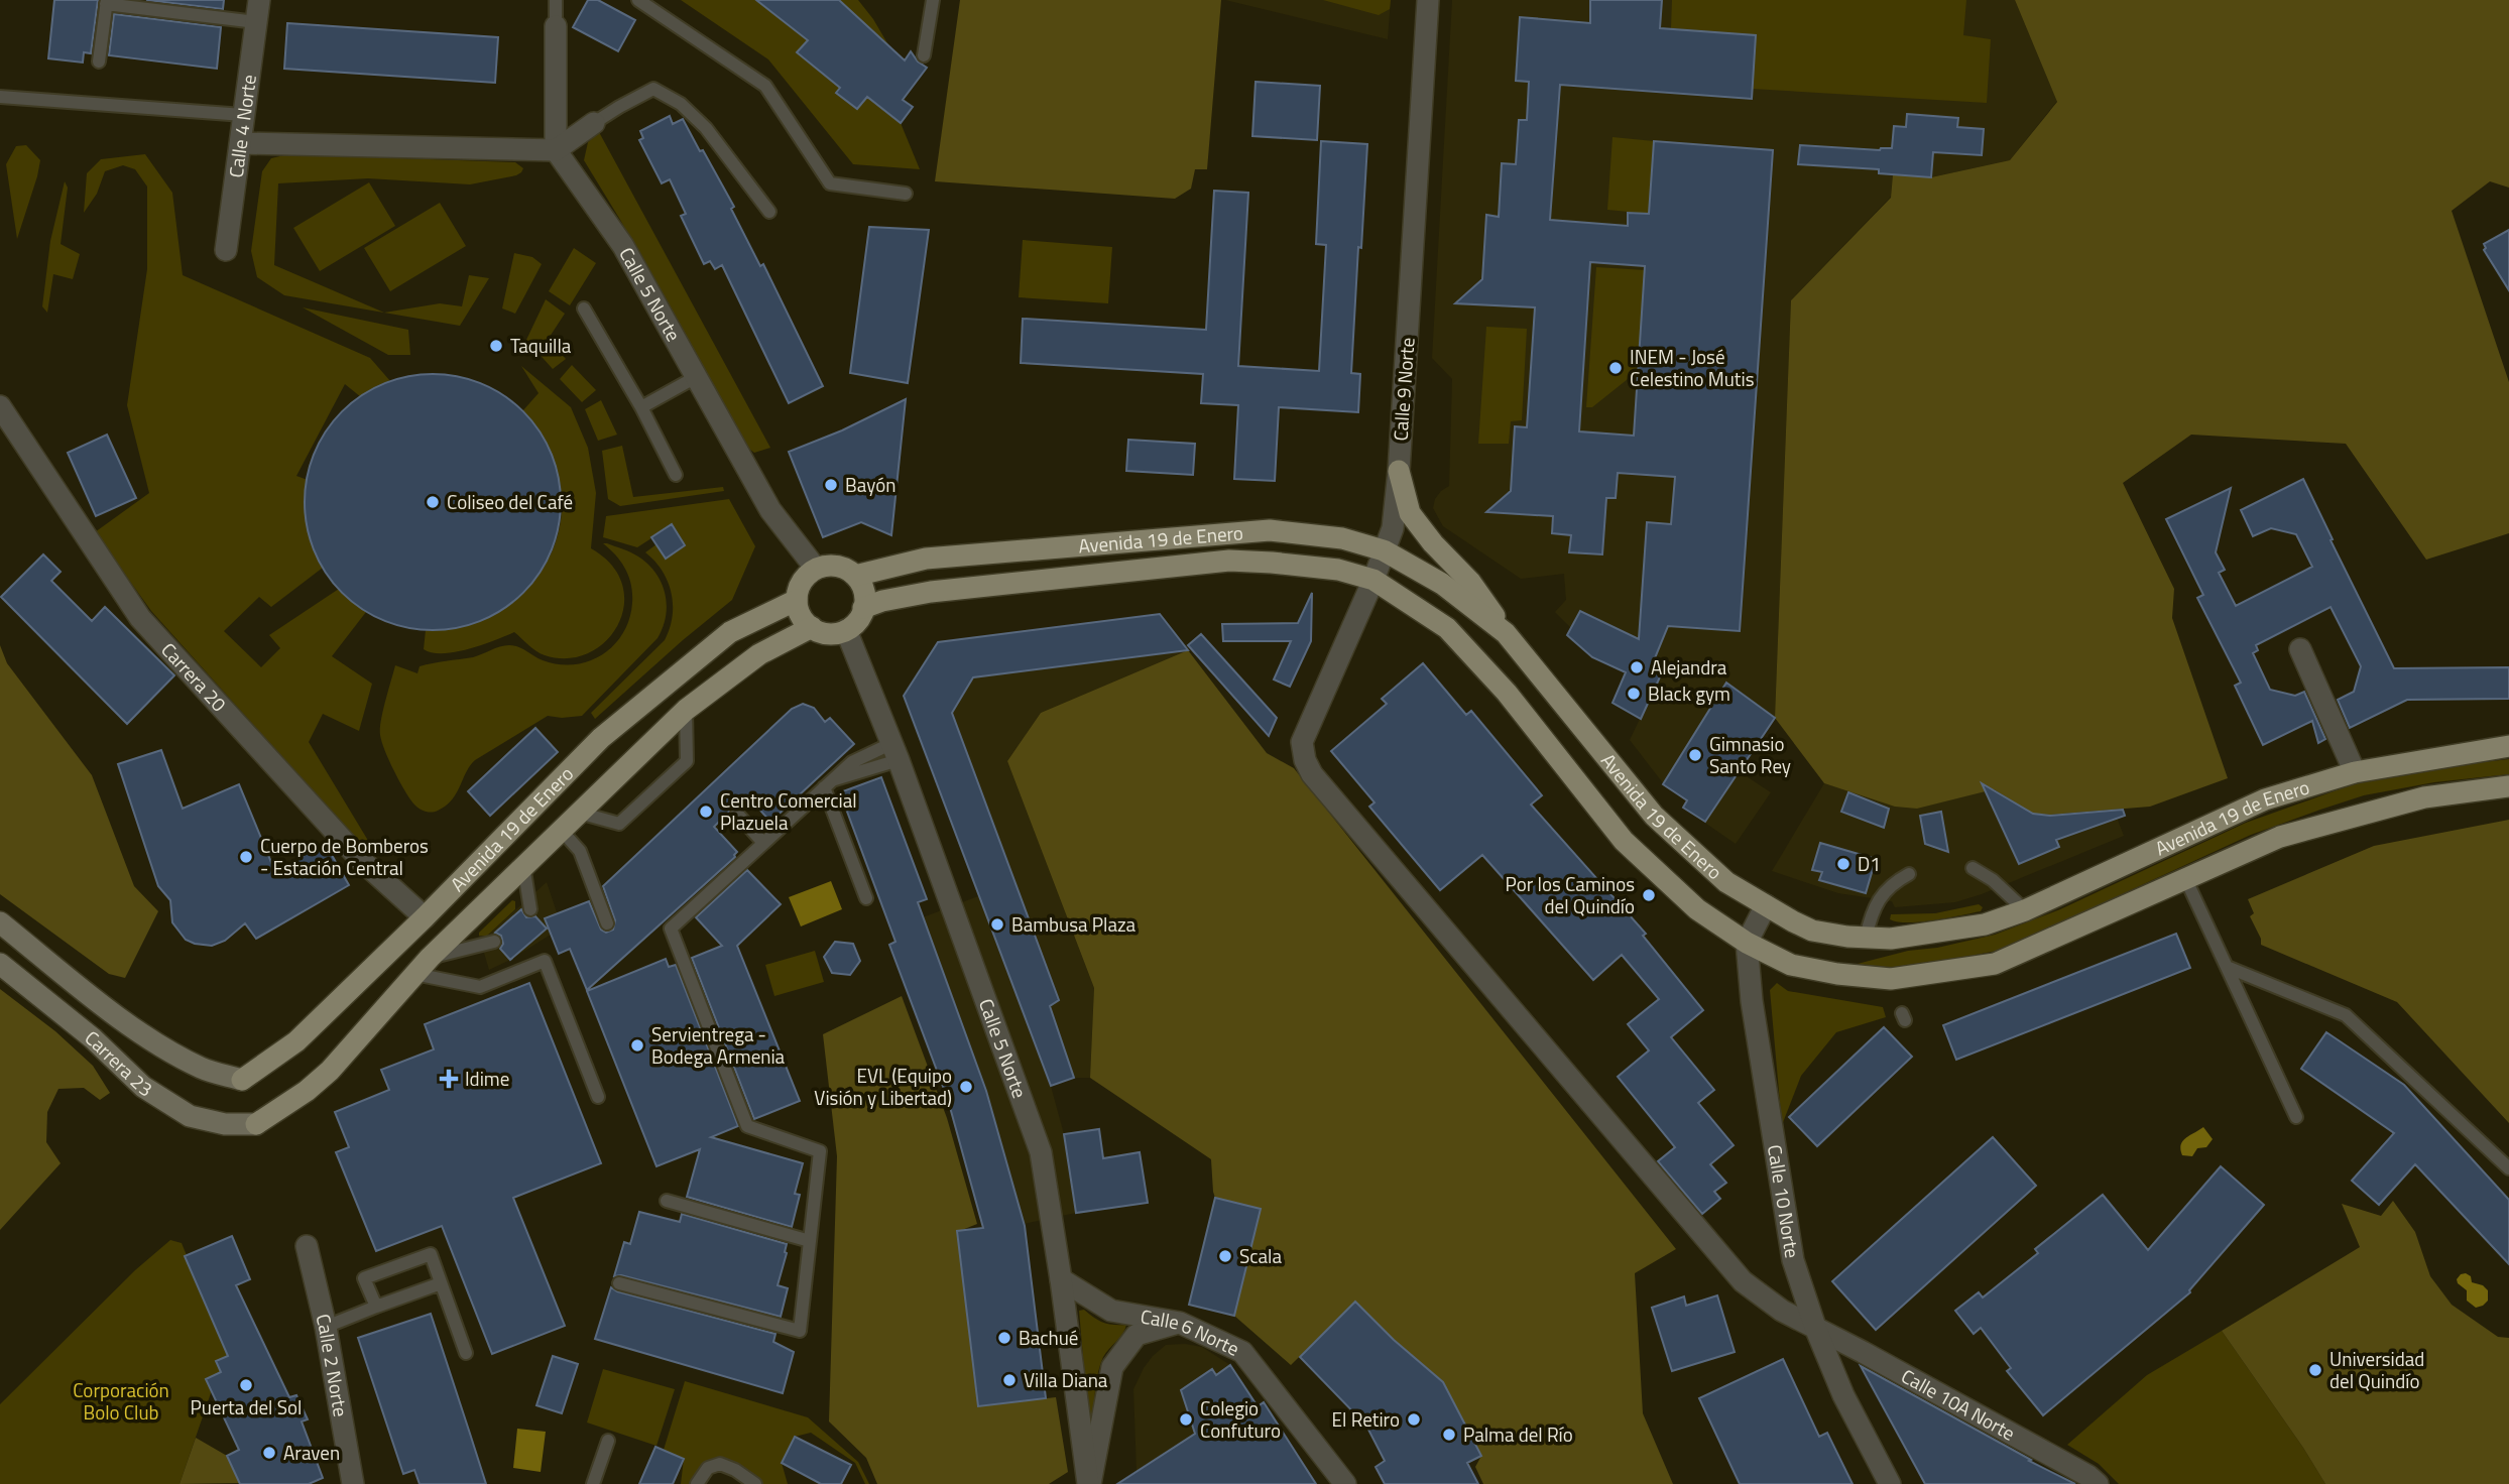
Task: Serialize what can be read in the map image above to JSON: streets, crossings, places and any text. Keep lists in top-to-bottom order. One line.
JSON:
{"streets":{"main road":["Avenida 19 de Enero","Carrera 23"],"street":["Calle 4 Norte","Calle 5 Norte","Calle 9 Norte","Carrera 20","Calle 10 Norte","Calle 6 Norte","Calle 2 Norte","Calle 10A Norte"]},"crossings":[["Calle 5 Norte","Avenida 19 de Enero"],["Calle 5 Norte","Calle 6 Norte"],["Calle 9 Norte","Avenida 19 de Enero"],["Calle 9 Norte","Calle 10A Norte"],["Avenida 19 de Enero","Carrera 20"],["Avenida 19 de Enero","Carrera 23"],["Avenida 19 de Enero","Calle 10 Norte"],["Calle 10 Norte","Calle 10A Norte"]],"parks":["Corporación Bolo Club"],"places":{"other":["Taquilla","INEM - José Celestino Mutis","Bayón","Coliseo del Café","Alejandra","Black gym","Gimnasio Santo Rey","Centro Comercial Plazuela","Cuerpo de Bomberos - Estación Central","D1","Por los Caminos del Quindío","Bambusa Plaza","Servientrega - Bodega Armenia","EVL (Equipo Visión y Libertad)","Scala","Bachué","Universidad del Quindío","Villa Diana","Puerta del Sol","Colegio Confuturo","El Retiro","Palma del Río","Araven"],"health":["Idime"]}}
